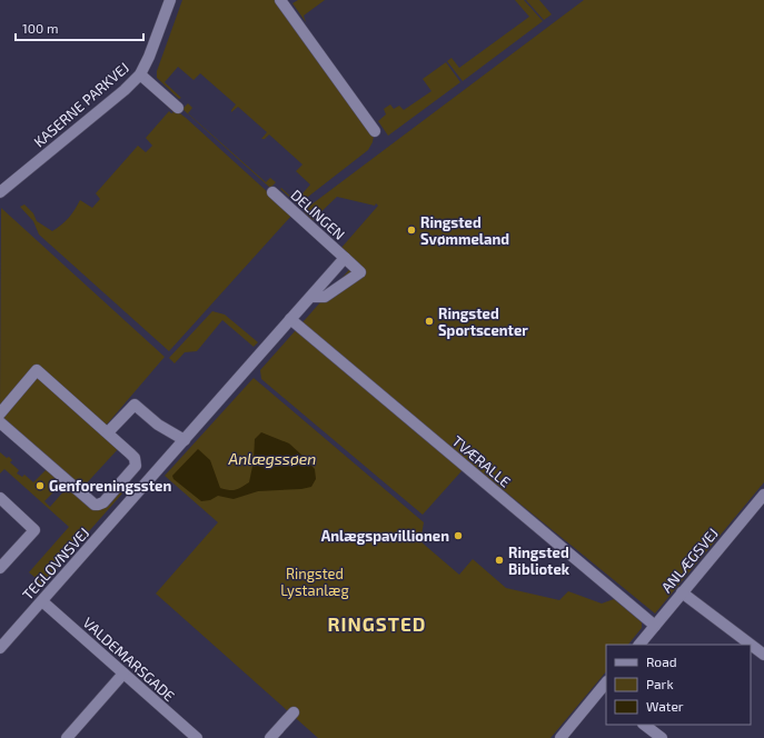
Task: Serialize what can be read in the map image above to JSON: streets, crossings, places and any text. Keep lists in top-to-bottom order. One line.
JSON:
{"streets":{"street":["KASERNE PARKVEJ","DELINGEN","TVÆRALLE","ANLÆGSVEJ","TEGLOVNSVEJ","VALDEMARSGADE"]},"crossings":[["DELINGEN","TEGLOVNSVEJ"],["TVÆRALLE","ANLÆGSVEJ"],["TVÆRALLE","TEGLOVNSVEJ"],["TEGLOVNSVEJ","VALDEMARSGADE"]],"districts":["RINGSTED"],"water":["Anlægssøen"],"parks":["Ringsted Lystanlæg"],"places":["Ringsted Svømmeland","Ringsted Sportscenter","Genforeningssten","Anlægspavillionen","Ringsted Bibliotek"],"legend":["Road","Park","Water"],"scale_bar":"100 m"}
